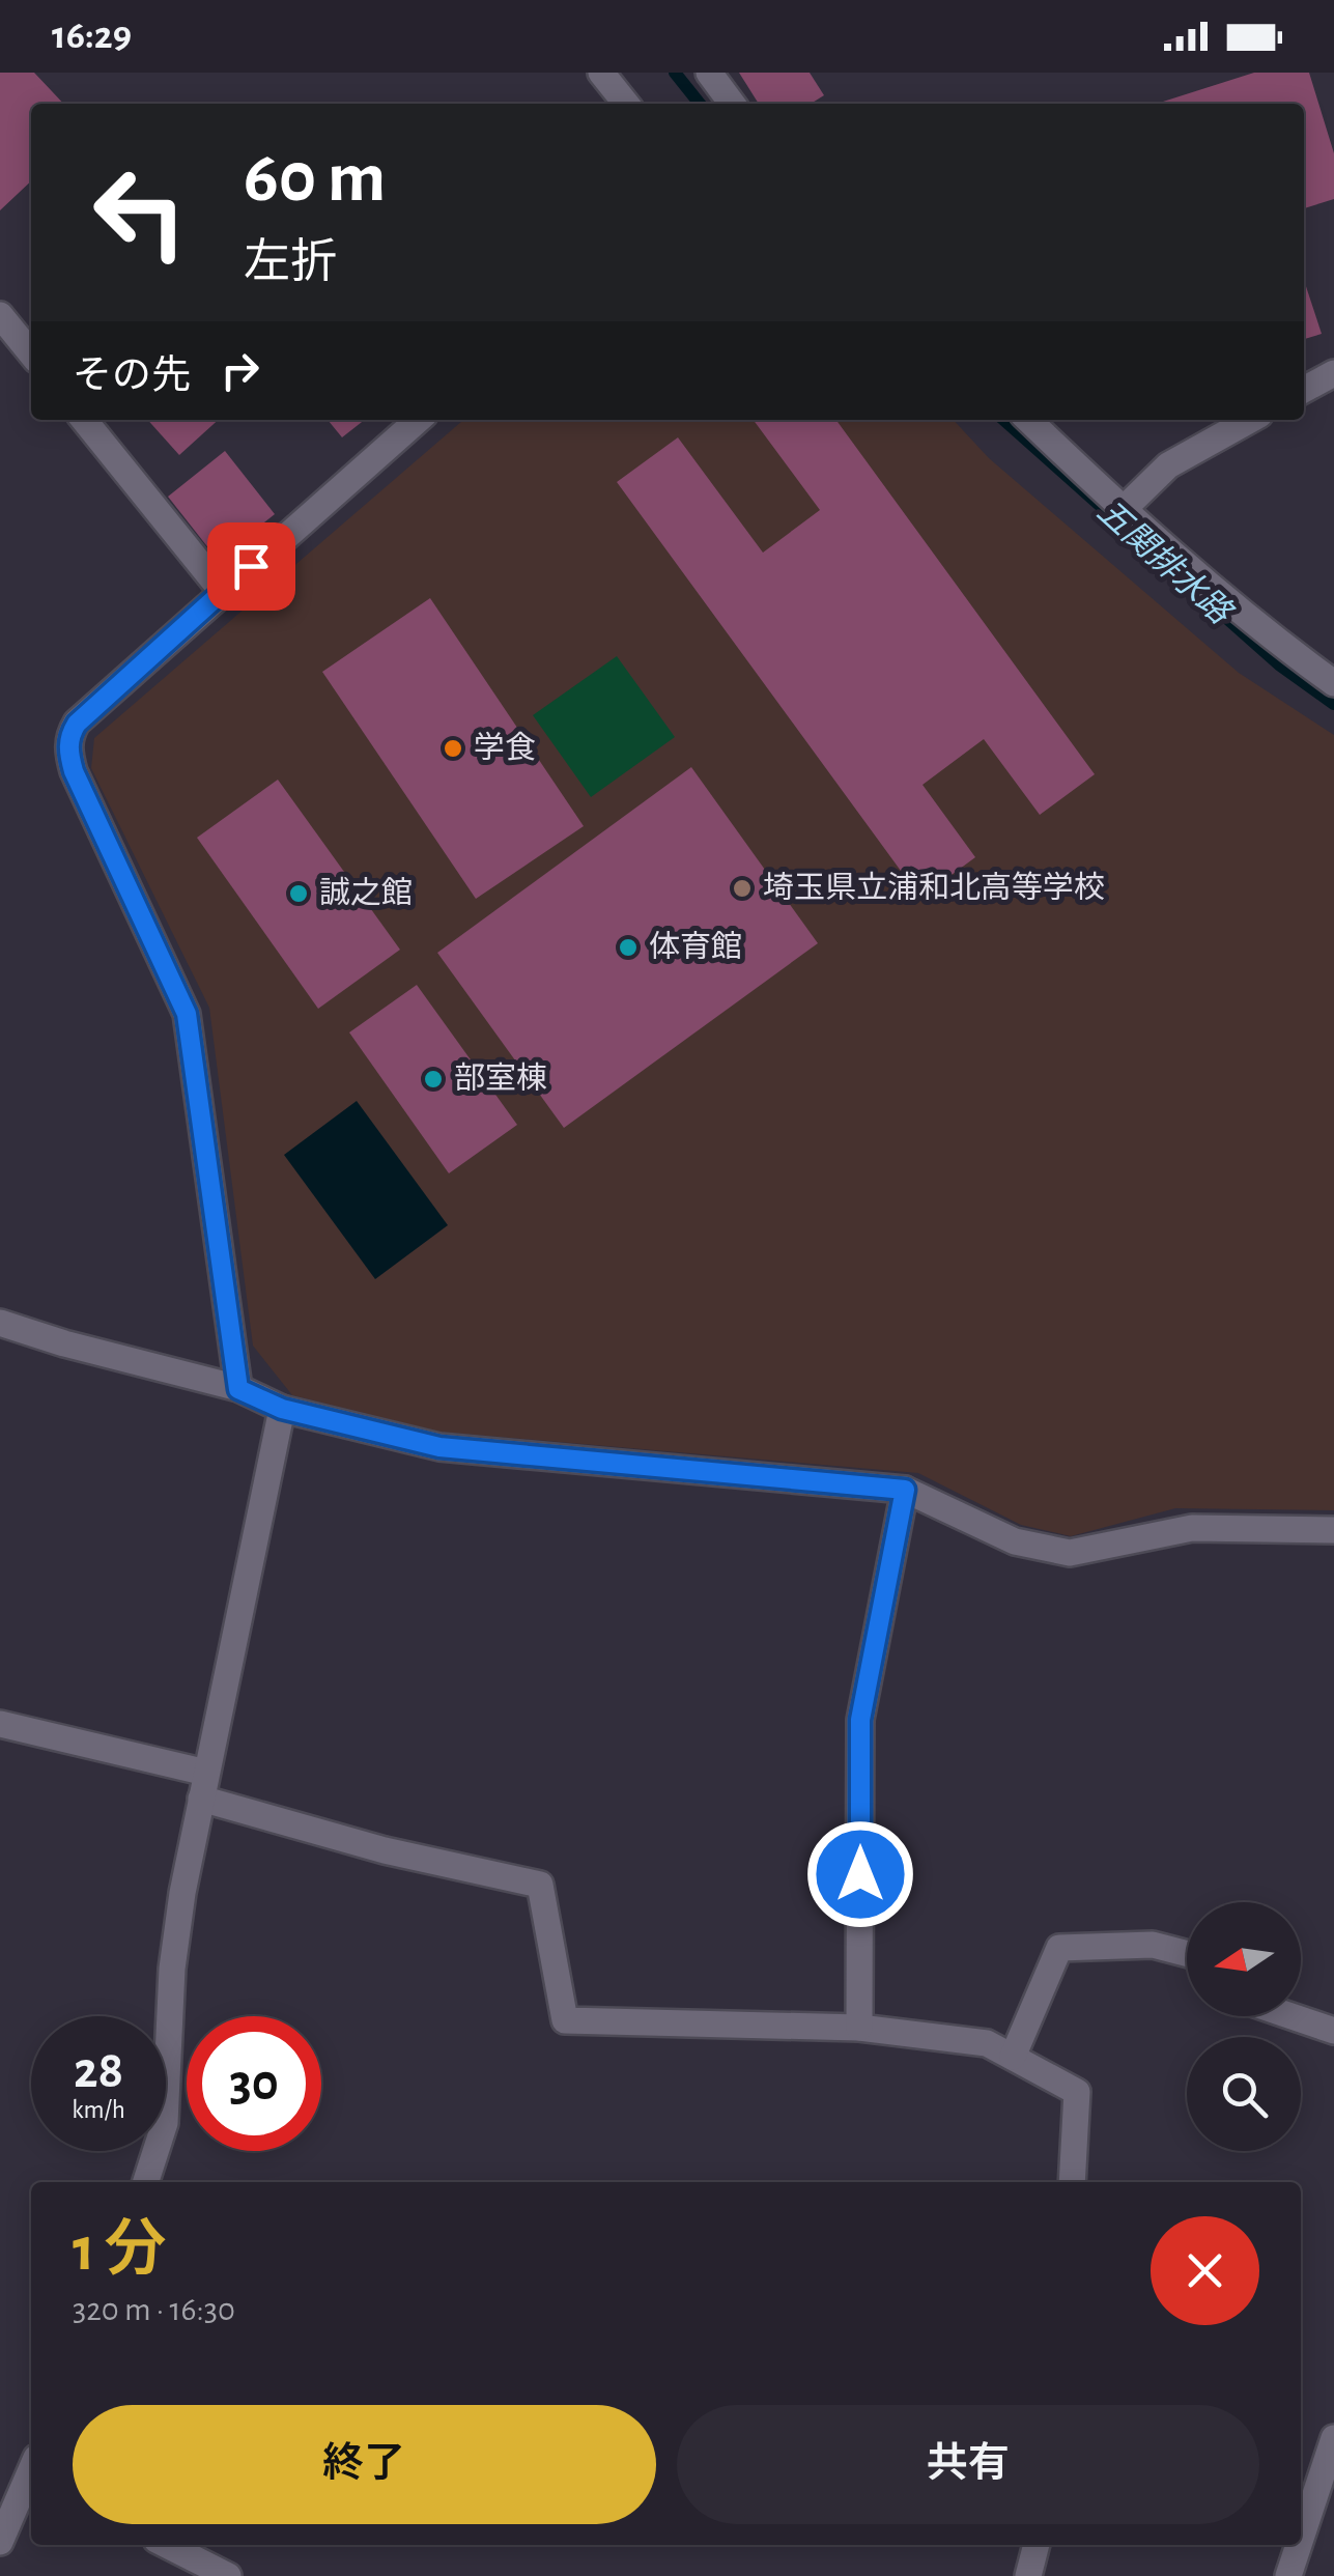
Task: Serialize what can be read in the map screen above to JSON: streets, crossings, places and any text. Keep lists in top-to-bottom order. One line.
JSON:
{"water":["五関排水路"],"places":["学食","埼玉県立浦和北高等学校","誠之館","体育館","部室棟"],"north":"left","page":{"status":"16:29","turn":["60 m","左折"],"then":"その先","speed":"28 km/h","limit":"30","heading":["1 分","320 m · 16:30"],"buttons":["終了","共有"]}}
